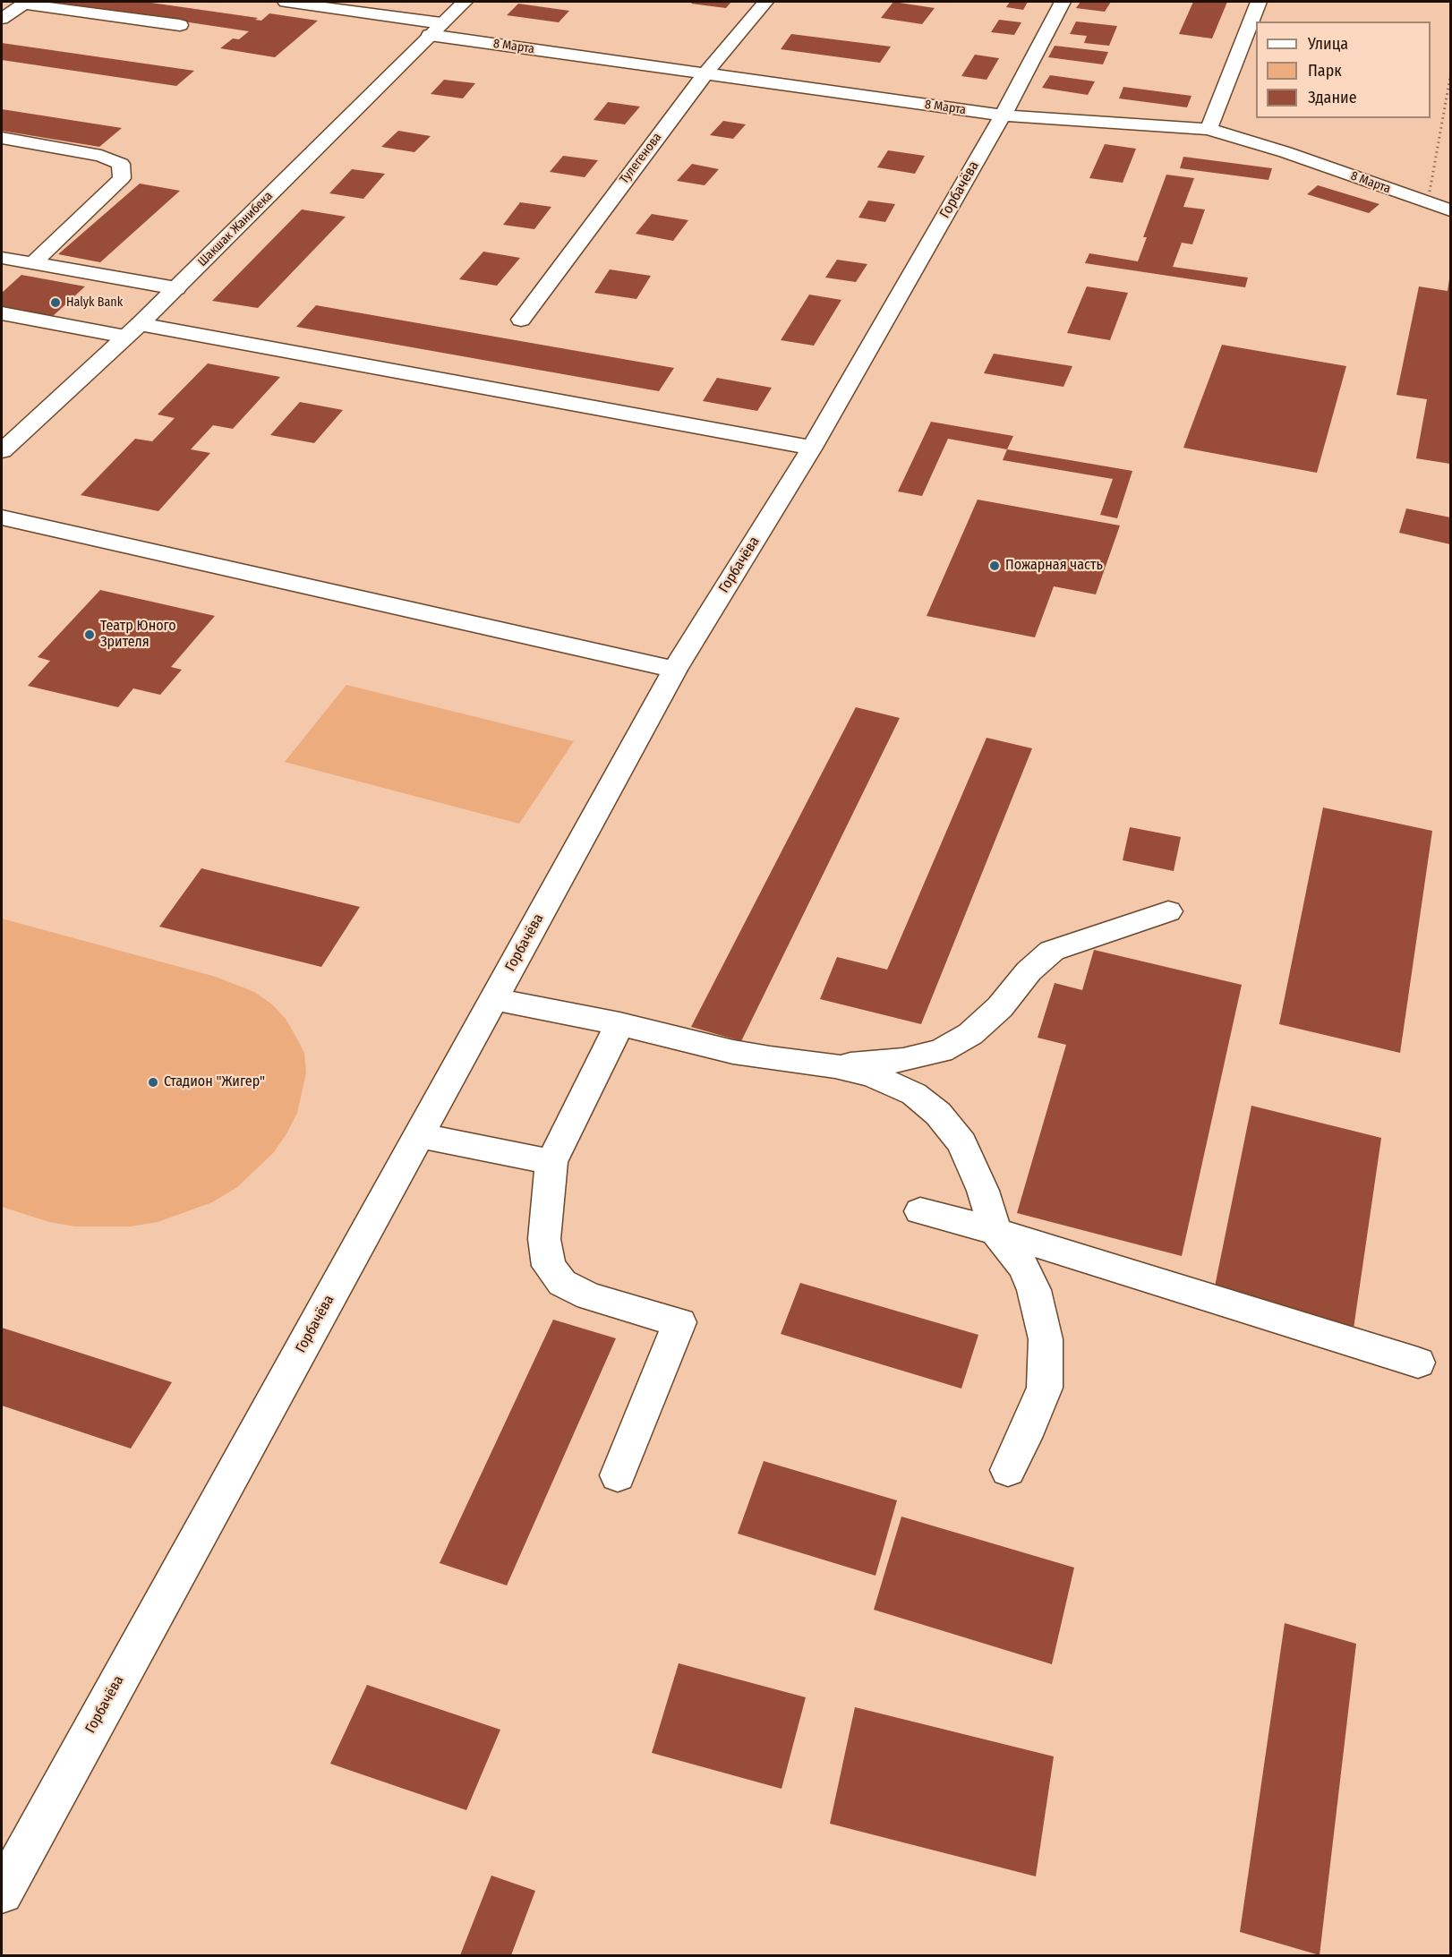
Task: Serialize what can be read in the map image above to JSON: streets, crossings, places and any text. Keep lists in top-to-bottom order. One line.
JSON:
{"streets":{"street":["8 Марта","Тулегенова","Горбачёва","Шакшак Жанибека"]},"crossings":[["8 Марта","Тулегенова"],["8 Марта","Горбачёва"],["8 Марта","Шакшак Жанибека"]],"places":["Halyk Bank","Пожарная часть","Театр Юного Зрителя","Стадион \"Жигер\""],"legend":["Улица","Парк","Здание"]}
